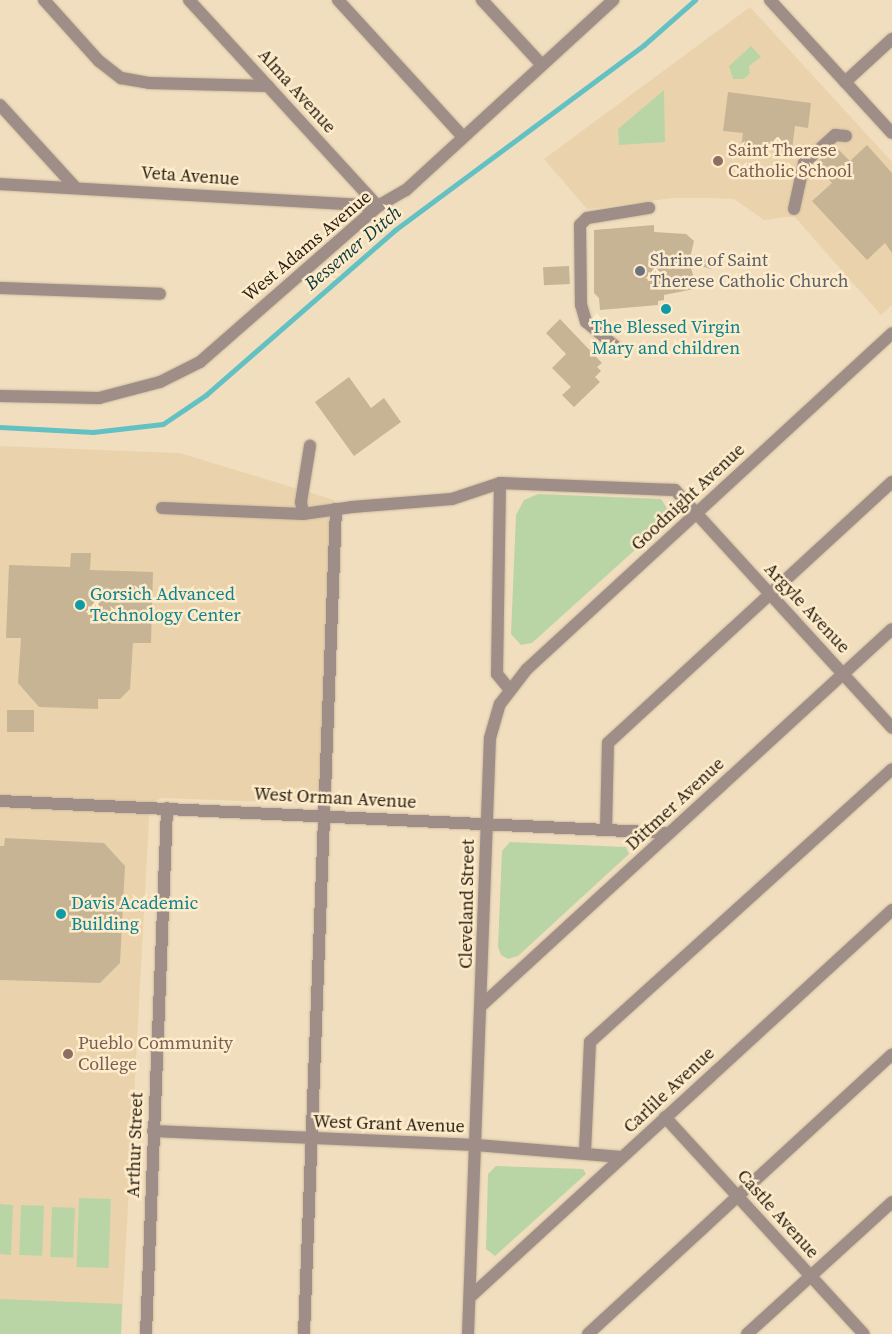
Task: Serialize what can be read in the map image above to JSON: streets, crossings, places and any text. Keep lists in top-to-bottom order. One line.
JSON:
{"streets":{"street":["Alma Avenue","Veta Avenue","West Adams Avenue","Goodnight Avenue","Argyle Avenue","West Orman Avenue","Dittmer Avenue","Cleveland Street","Carlile Avenue","West Grant Avenue","Arthur Street","Castle Avenue"]},"crossings":[["Alma Avenue","Veta Avenue"],["Alma Avenue","West Adams Avenue"],["Veta Avenue","West Adams Avenue"],["Goodnight Avenue","Argyle Avenue"],["Goodnight Avenue","Cleveland Street"],["Argyle Avenue","Dittmer Avenue"],["West Orman Avenue","Dittmer Avenue"],["West Orman Avenue","Cleveland Street"],["West Orman Avenue","Arthur Street"],["Dittmer Avenue","Cleveland Street"],["Cleveland Street","Carlile Avenue"],["Cleveland Street","West Grant Avenue"],["Carlile Avenue","West Grant Avenue"],["Carlile Avenue","Castle Avenue"],["West Grant Avenue","Arthur Street"]],"water":["Bessemer Ditch"],"places":["Saint Therese Catholic School","Shrine of Saint Therese Catholic Church","The Blessed Virgin Mary and children","Gorsich Advanced Technology Center","Davis Academic Building","Pueblo Community College"]}
